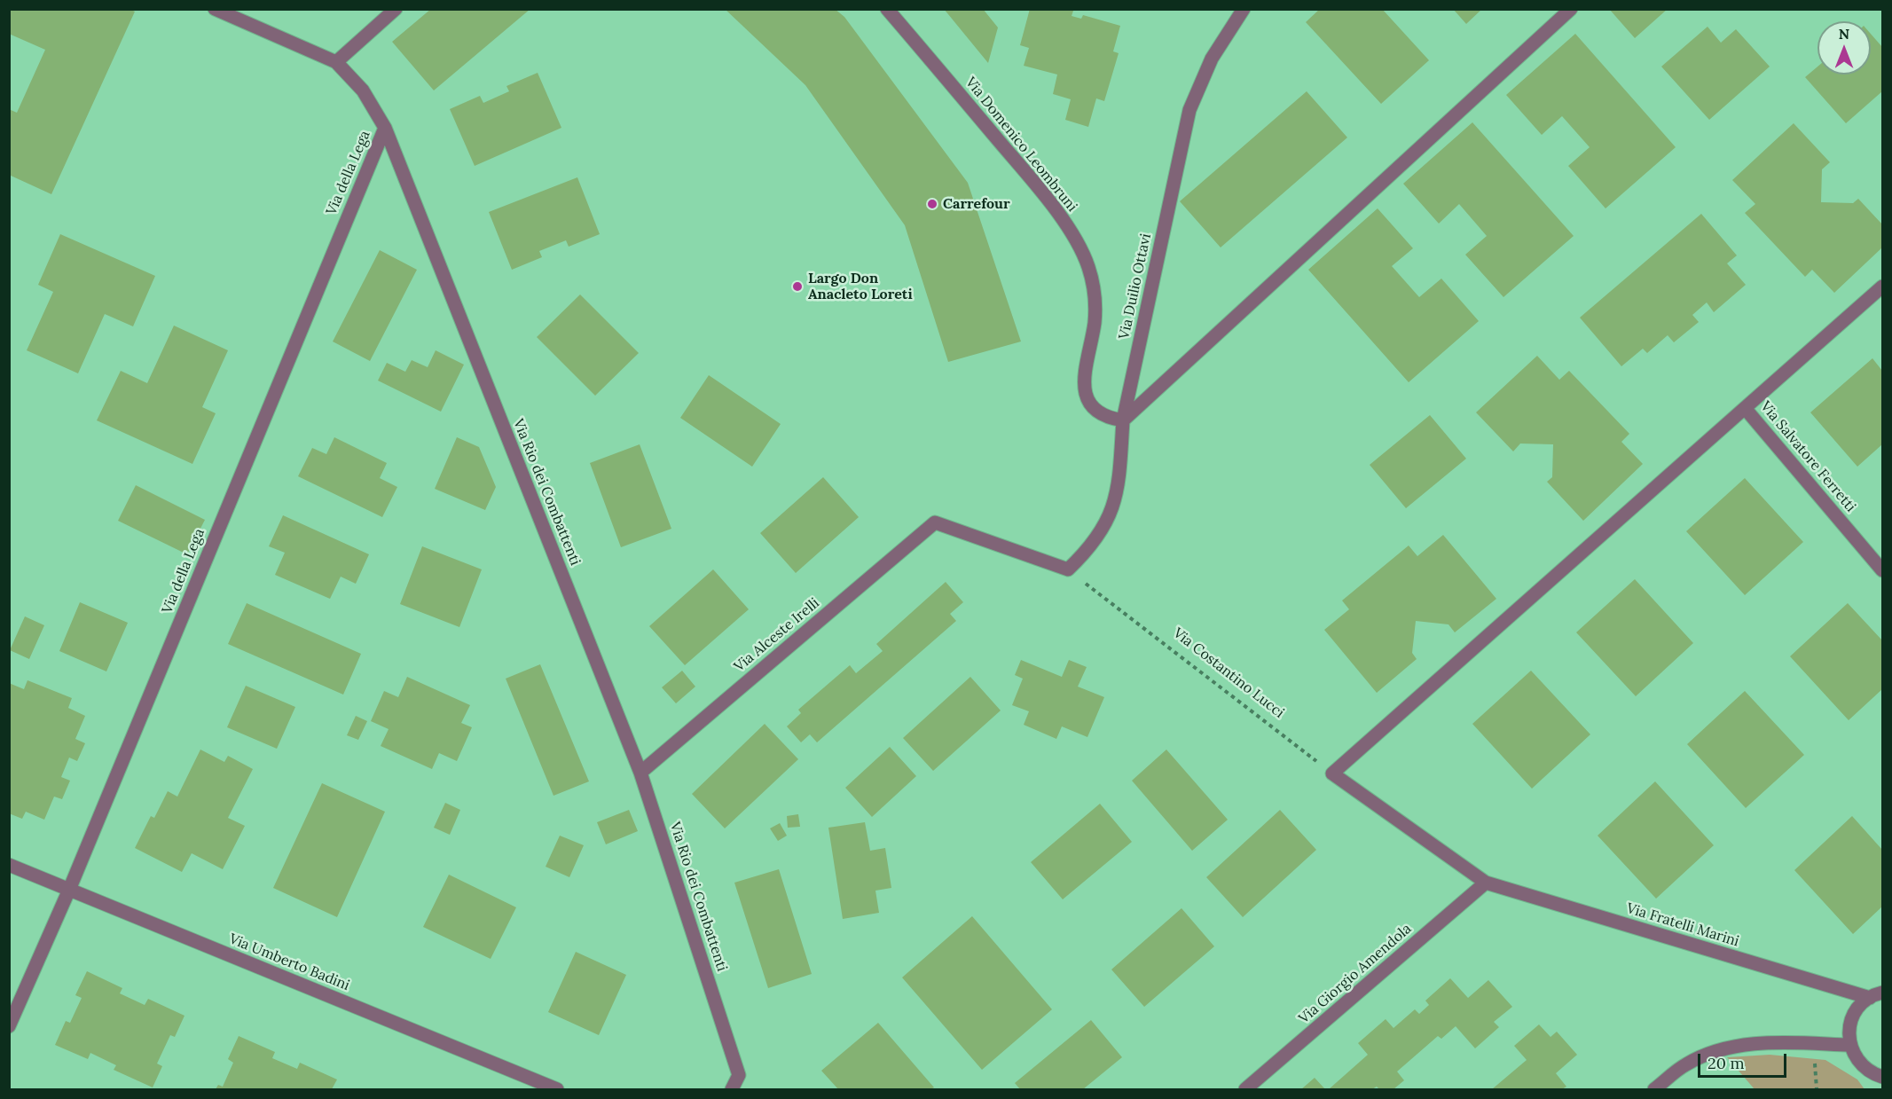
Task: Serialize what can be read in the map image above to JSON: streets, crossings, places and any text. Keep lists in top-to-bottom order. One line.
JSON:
{"streets":{"street":["Via Domenico Leombruni","Via della Lega","Via Duilio Ottavi","Via Salvatore Ferretti","Via Rio dei Combattenti","Via Alceste Irelli","Via Fratelli Marini","Via Umberto Badini","Via Giorgio Amendola"],"path":["Via Costantino Lucci"]},"crossings":[["Via Domenico Leombruni","Via Duilio Ottavi"],["Via della Lega","Via Rio dei Combattenti"],["Via della Lega","Via Umberto Badini"],["Via Duilio Ottavi","Via Alceste Irelli"],["Via Duilio Ottavi","Via Costantino Lucci"],["Via Rio dei Combattenti","Via Alceste Irelli"],["Via Alceste Irelli","Via Costantino Lucci"],["Via Fratelli Marini","Via Giorgio Amendola"]],"places":["Carrefour","Largo Don Anacleto Loreti"],"scale_bar":"20 m","north":"top"}
